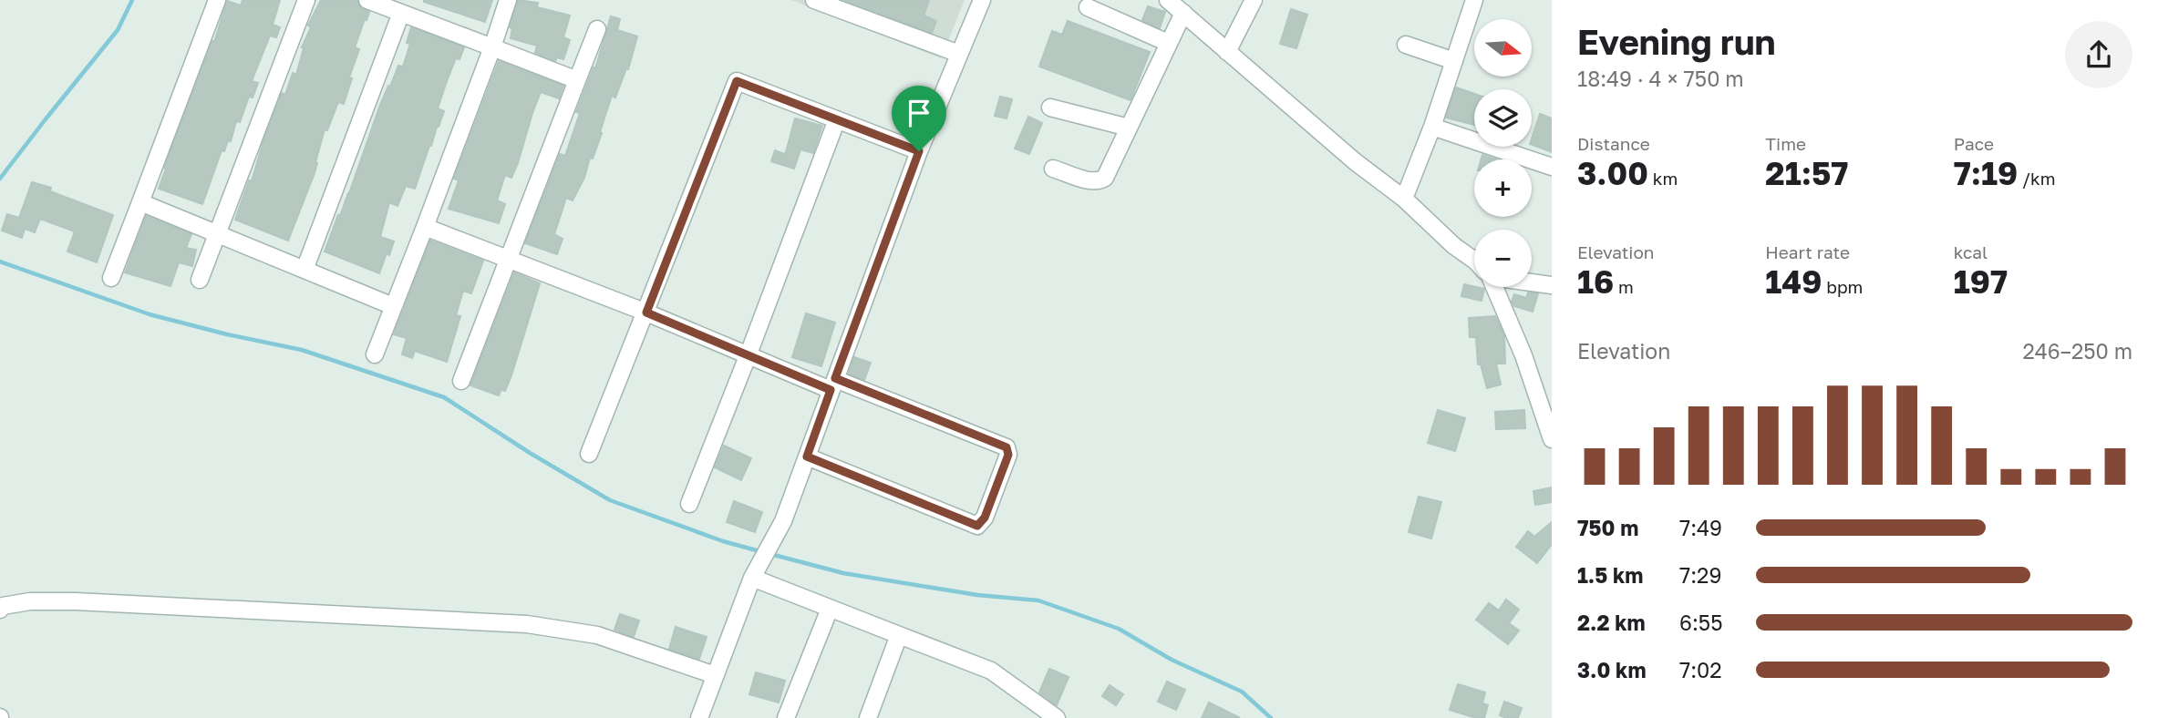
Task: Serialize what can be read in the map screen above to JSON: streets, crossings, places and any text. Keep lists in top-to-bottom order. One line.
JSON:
{"north":"right","page":{"heading":["Evening run","18:49 · 4 × 750 m"],"map_buttons":["+","−"],"stats":[["Distance","3.00 km"],["Time","21:57"],["Pace","7:19 /km"],["Elevation","16 m"],["Heart rate","149 bpm"],["kcal","197"]],"chart":["Elevation","246–250 m"],"list":[{"name":"750 m","note":"7:49"},{"name":"1.5 km","note":"7:29"},{"name":"2.2 km","note":"6:55"},{"name":"3.0 km","note":"7:02"}]}}
